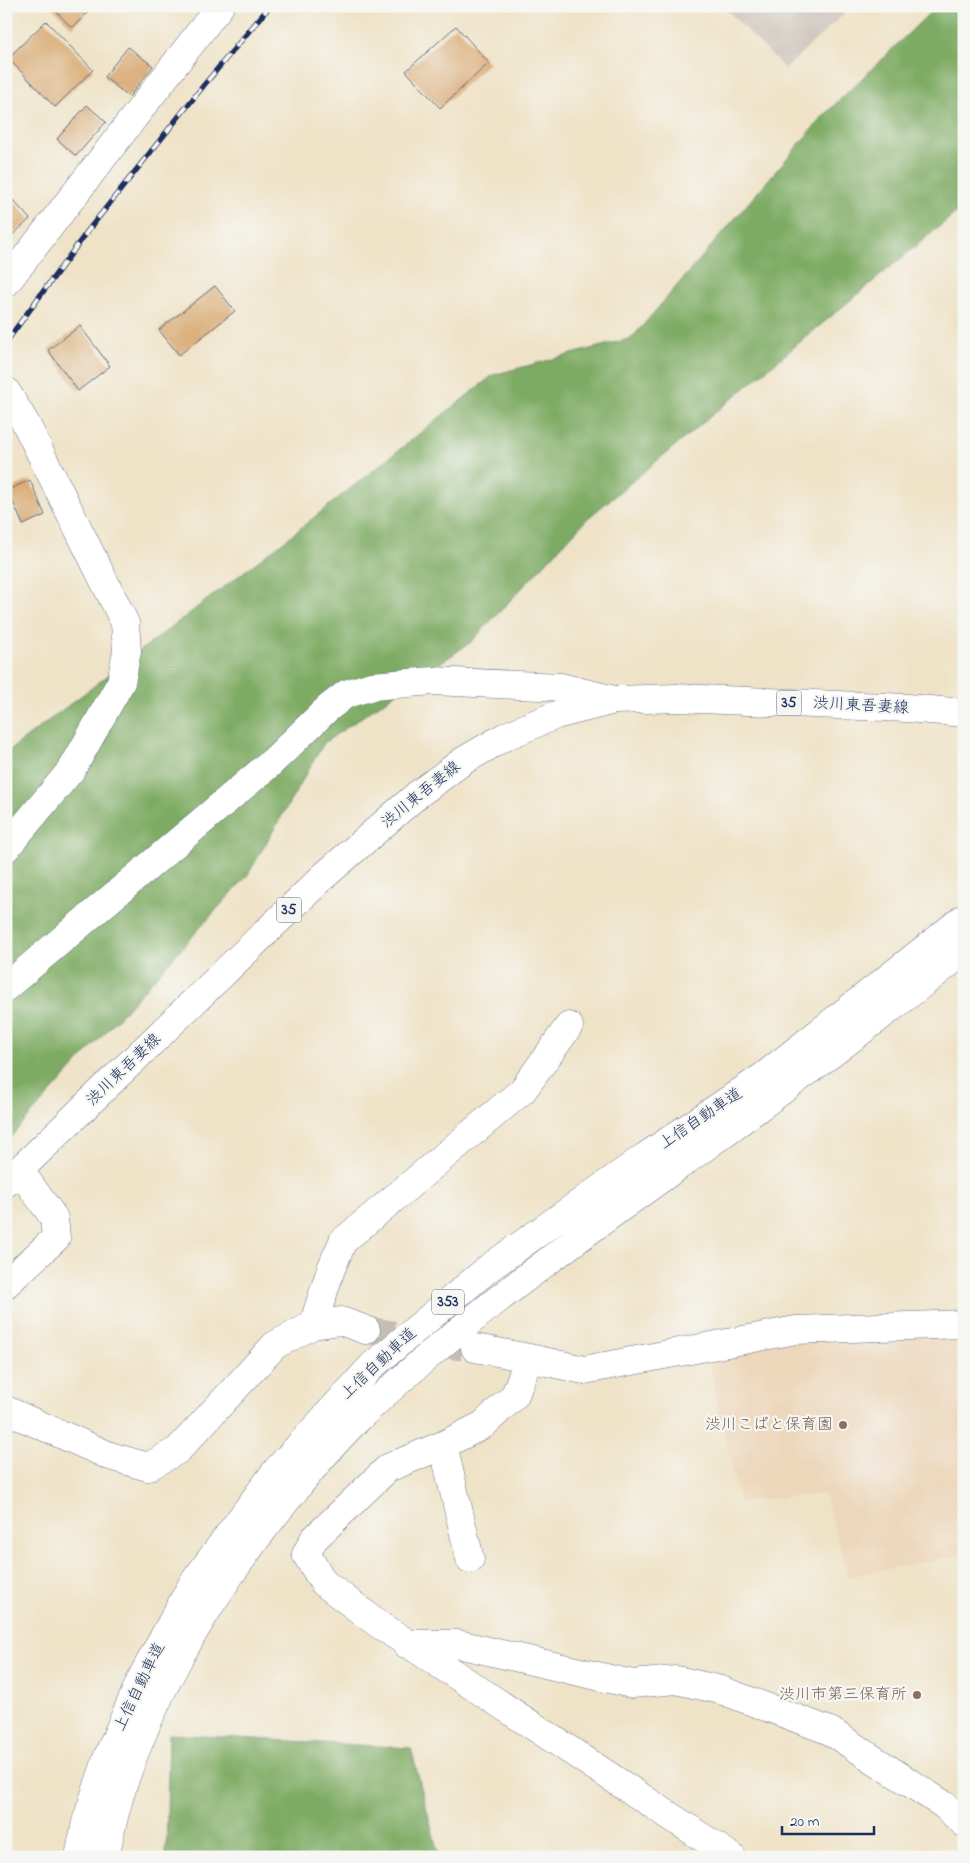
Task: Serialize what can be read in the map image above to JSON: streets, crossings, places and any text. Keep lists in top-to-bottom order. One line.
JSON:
{"streets":{"main road":["35","渋川東吾妻線","上信自動車道","353"]},"places":["渋川こばと保育園","渋川市第三保育所"],"scale_bar":"20 m"}
